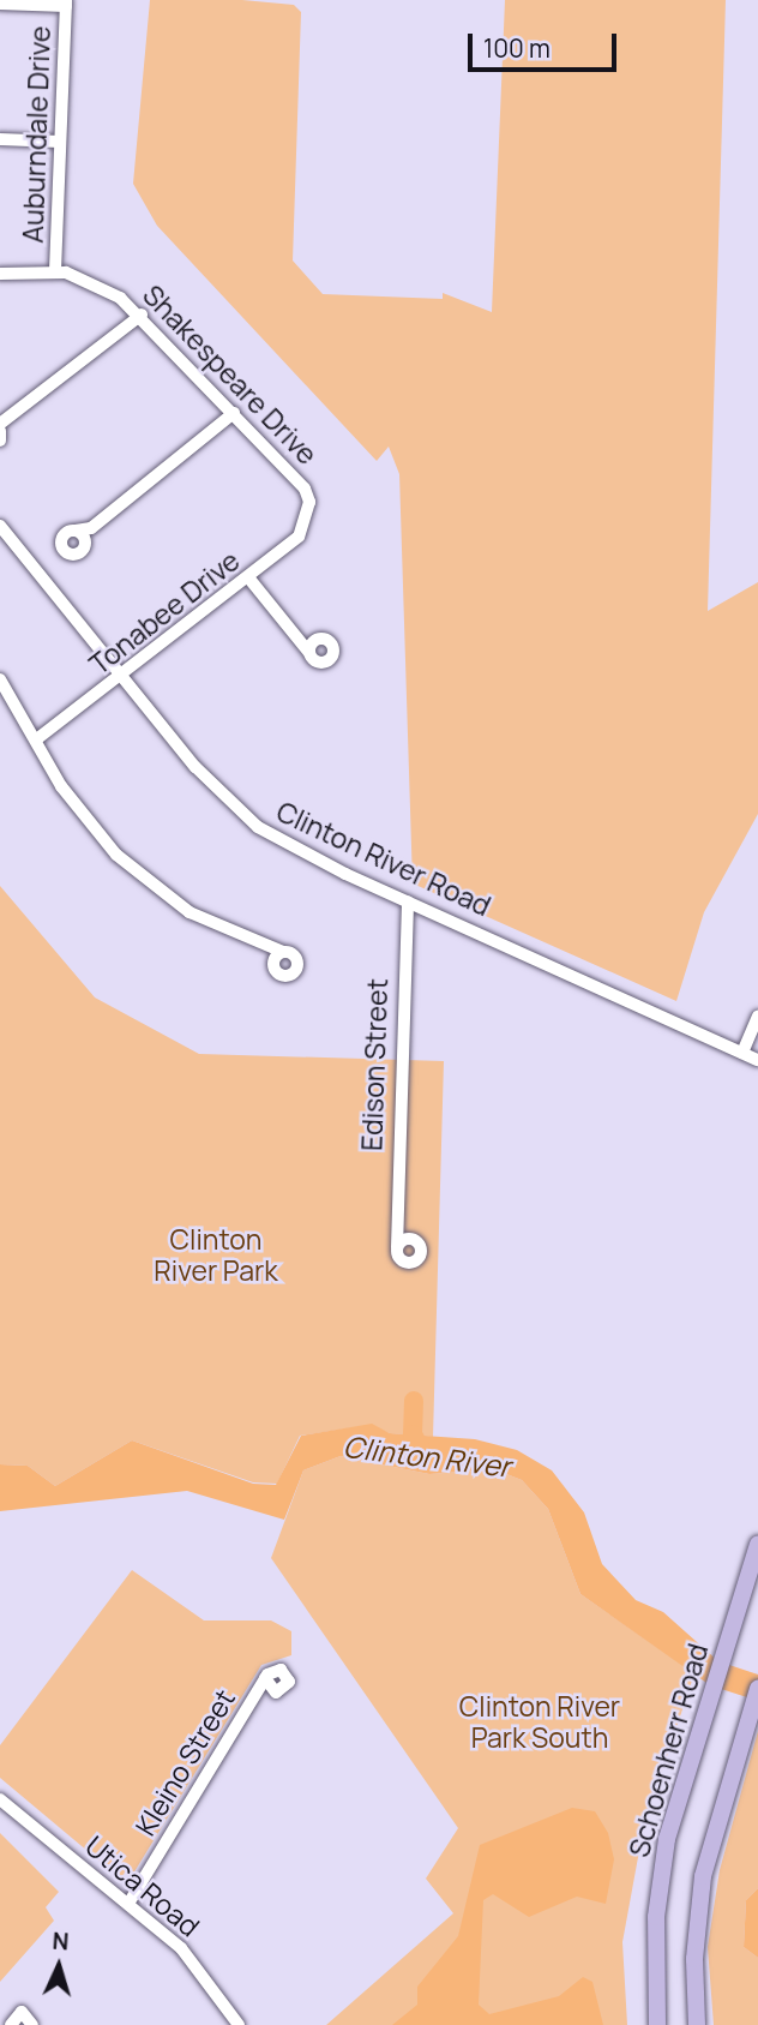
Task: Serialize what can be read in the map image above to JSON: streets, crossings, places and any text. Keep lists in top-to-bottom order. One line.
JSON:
{"streets":{"main road":["Schoenherr Road"],"street":["Auburndale Drive","Shakespeare Drive","Tonabee Drive","Clinton River Road","Edison Street","Kleino Street","Utica Road"]},"crossings":[["Auburndale Drive","Shakespeare Drive"],["Shakespeare Drive","Tonabee Drive"],["Tonabee Drive","Clinton River Road"],["Clinton River Road","Edison Street"],["Kleino Street","Utica Road"]],"water":["Clinton River"],"parks":["Clinton River Park","Clinton River Park South"],"scale_bar":"100 m","north":"top"}
